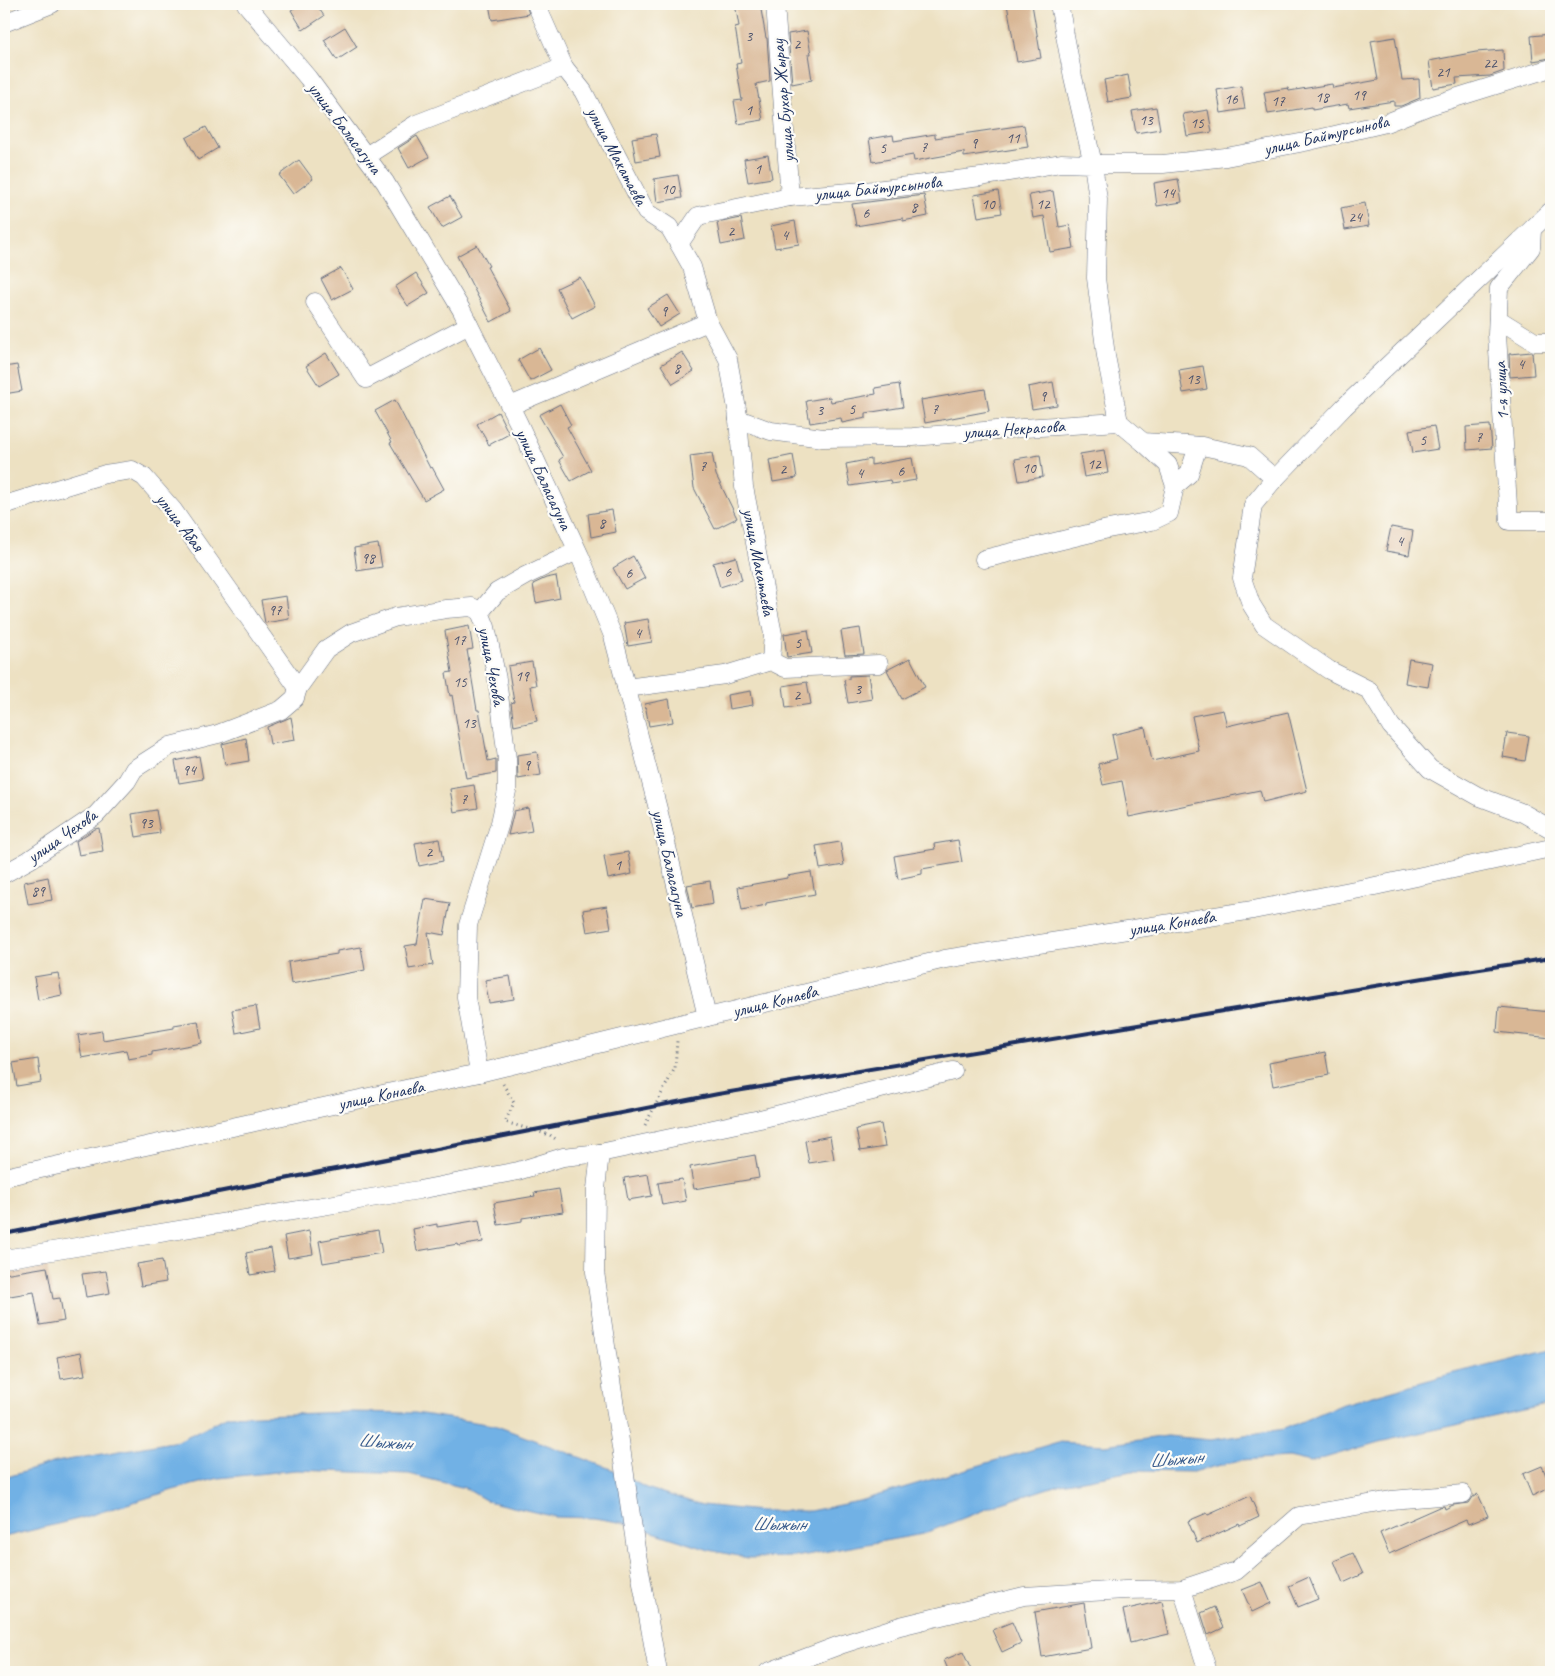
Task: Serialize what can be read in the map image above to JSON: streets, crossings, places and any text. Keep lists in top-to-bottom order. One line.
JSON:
{"streets":{"street":["улица Бухар Жырау","улица Баласагуна","улица Байтурсынова","улица Макатаева","1-я улица","улица Некрасова","улица Абая","улица Чехова","улица Конаева"]},"crossings":[["улица Бухар Жырау","улица Байтурсынова"],["улица Баласагуна","улица Конаева"],["улица Байтурсынова","улица Макатаева"],["улица Макатаева","улица Некрасова"],["улица Абая","улица Чехова"],["улица Чехова","улица Конаева"]],"water":["Шыжын"],"house_numbers":["3","2","22","21","19","18","16","17","1","13","15","11","9","7","5","1","10","14","10","12","8","6","24","2","4","9","4","8","13","9","5","7","3","7","5","12","7","10","2","6","4","8","4","98","6","6","97","4","17","5","19","15","3","2","13","9","94","7","93","2","1","89"]}
